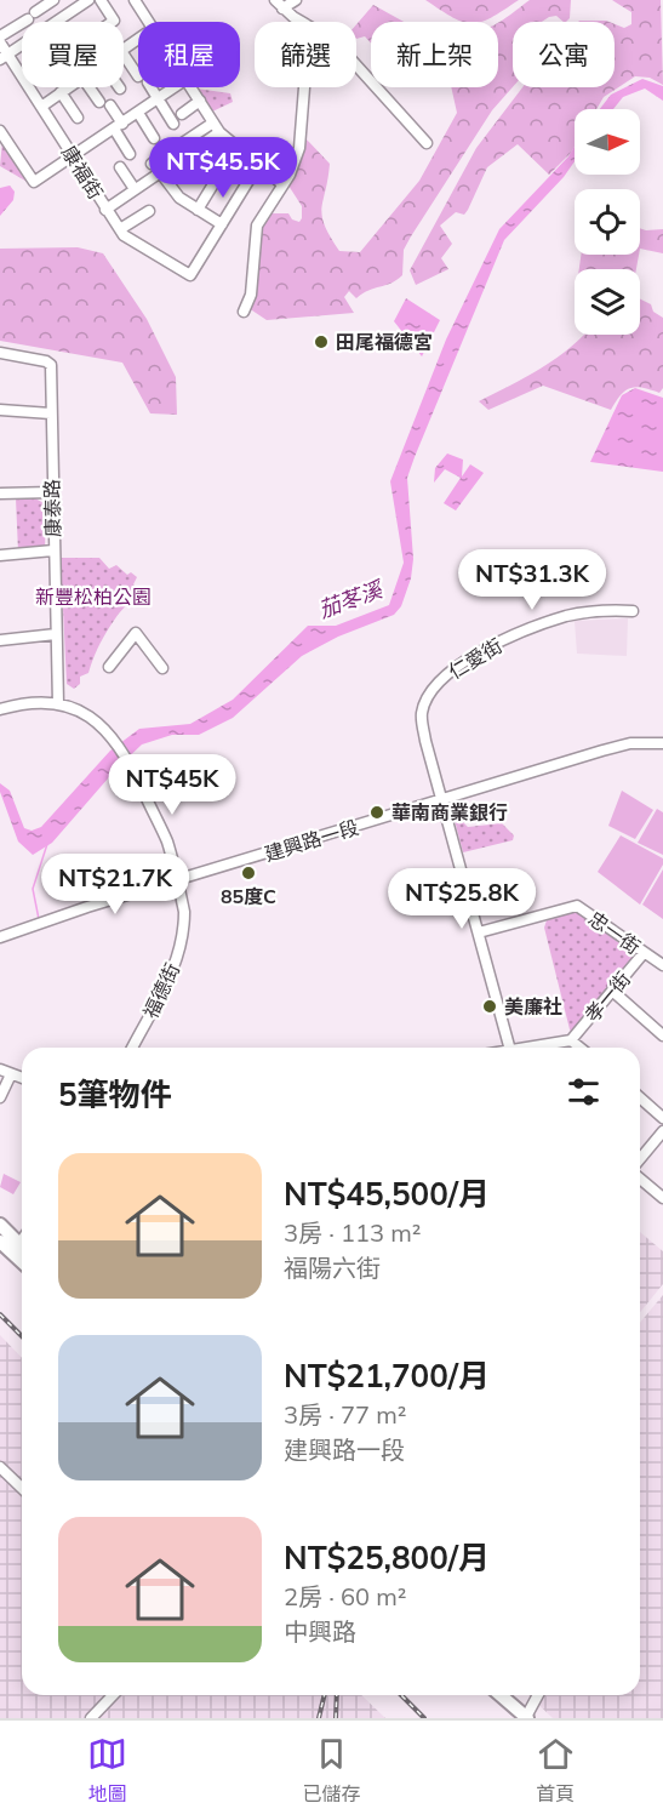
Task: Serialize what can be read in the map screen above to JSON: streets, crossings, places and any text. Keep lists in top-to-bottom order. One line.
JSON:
{"streets":{"street":["康福街","康泰路","仁愛街","建興路一段","忠一街","福德街","孝一街"]},"crossings":[["康泰路","福德街"],["仁愛街","建興路一段"],["仁愛街","忠一街"],["建興路一段","福德街"],["忠一街","孝一街"]],"water":["茄苳溪"],"parks":["新豐松柏公園"],"places":["田尾福德宮","華南商業銀行","85度C","美廉社"],"north":"right","page":{"chip":["買屋","租屋","篩選","新上架","公寓"],"price":["NT$45.5K","NT$31.3K","NT$45K","NT$21.7K","NT$25.8K"],"heading":"5筆物件","list":[{"name":"NT$45,500/月","note":"3房 · 113 m² · 福陽六街"},{"name":"NT$21,700/月","note":"3房 · 77 m² · 建興路一段"},{"name":"NT$25,800/月","note":"2房 · 60 m² · 中興路"}],"tabs":["地圖","已儲存","首頁"]}}
